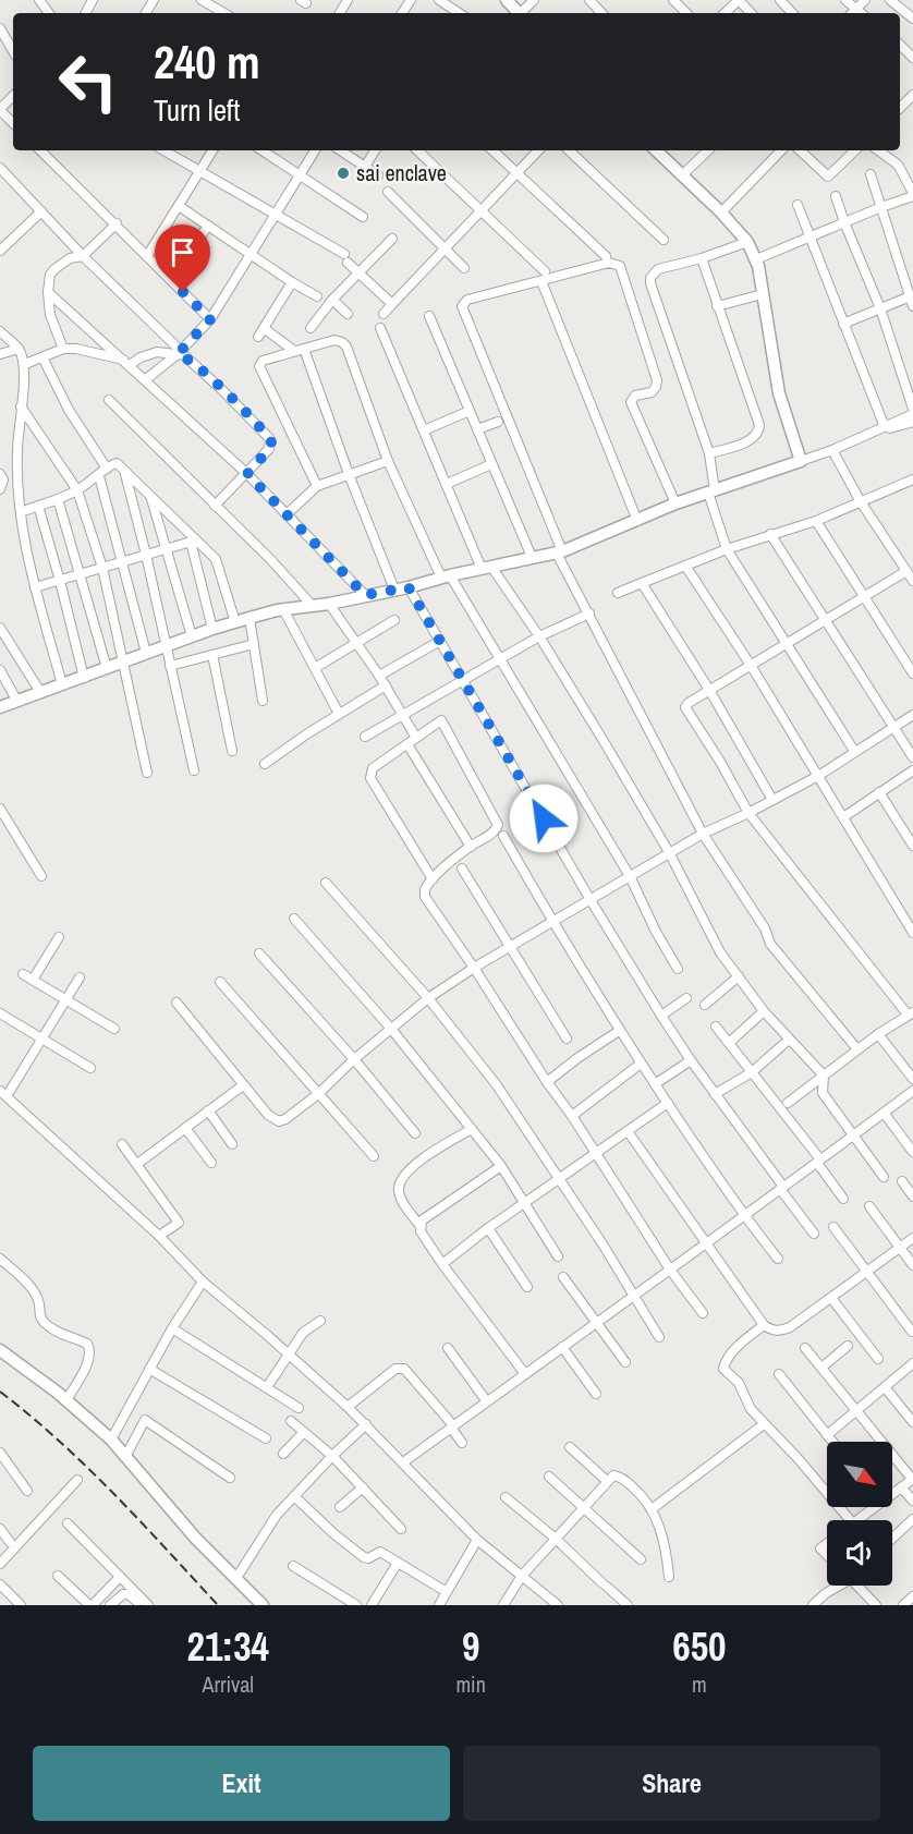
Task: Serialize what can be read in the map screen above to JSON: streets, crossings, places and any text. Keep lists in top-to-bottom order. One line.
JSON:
{"places":["sai enclave"],"north":"bottom right","page":{"turn":["240 m","Turn left"],"eta":["21:34","Arrival","9","min","650","m"],"buttons":["Exit","Share"]}}
